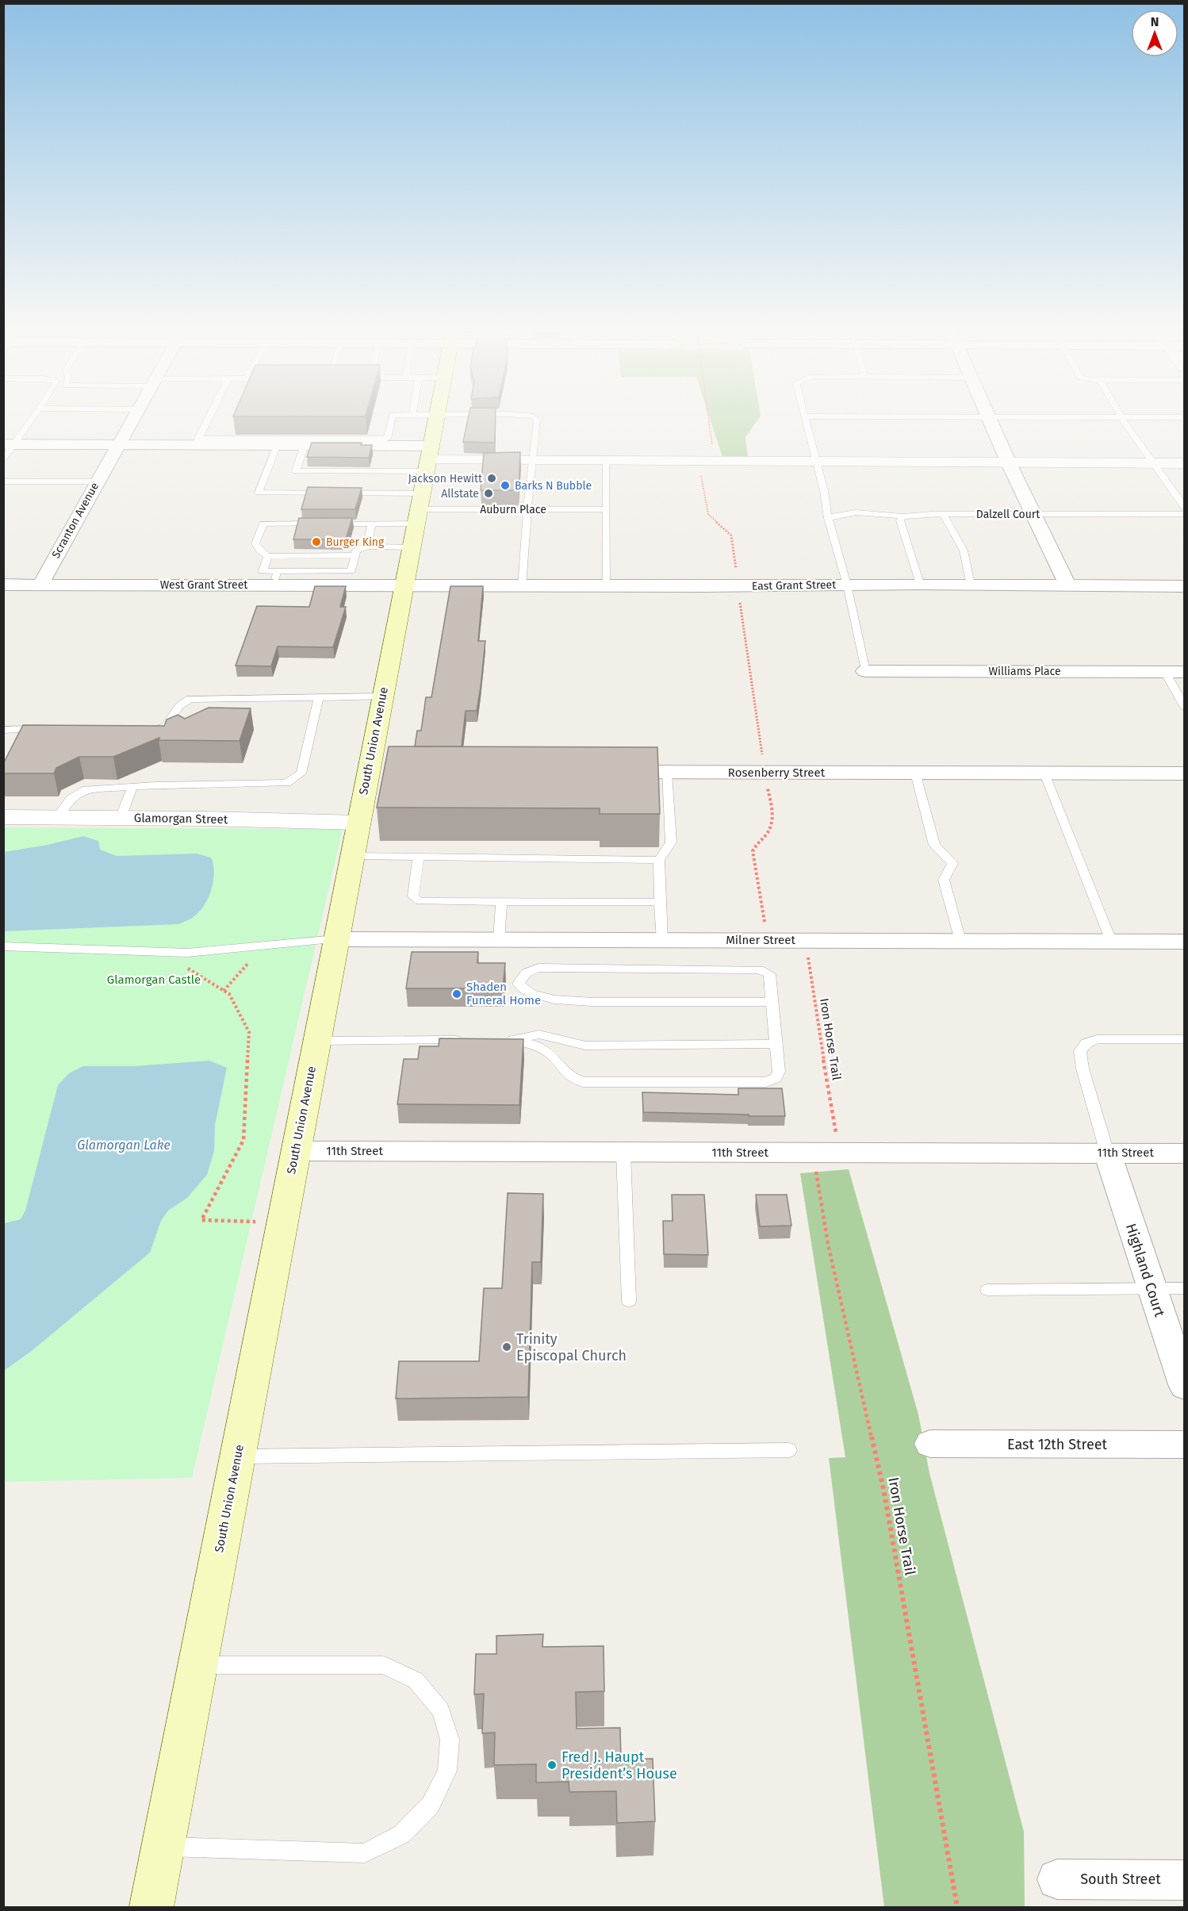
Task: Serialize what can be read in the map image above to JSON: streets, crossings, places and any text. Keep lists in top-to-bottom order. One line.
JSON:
{"streets":{"main road":["South Union Avenue"],"street":["Scranton Avenue","West Grant Street","East Grant Street","Williams Place","Rosenberry Street","Glamorgan Street","Milner Street","11th Street","Highland Court","East 12th Street","South Street"],"lane":["Auburn Place","Dalzell Court"],"path":["Iron Horse Trail"]},"crossings":[["Auburn Place","South Union Avenue"],["Scranton Avenue","West Grant Street"],["West Grant Street","East Grant Street"],["West Grant Street","South Union Avenue"],["East Grant Street","South Union Avenue"],["South Union Avenue","Glamorgan Street"],["South Union Avenue","Milner Street"],["South Union Avenue","11th Street"],["Milner Street","Iron Horse Trail"],["Iron Horse Trail","11th Street"],["11th Street","Highland Court"]],"water":["Glamorgan Lake"],"parks":["Glamorgan Castle"],"places":["Jackson Hewitt","Barks N Bubble","Allstate","Burger King","Shaden Funeral Home","Trinity Episcopal Church","Fred J. Haupt President’s House"],"north":"top"}
